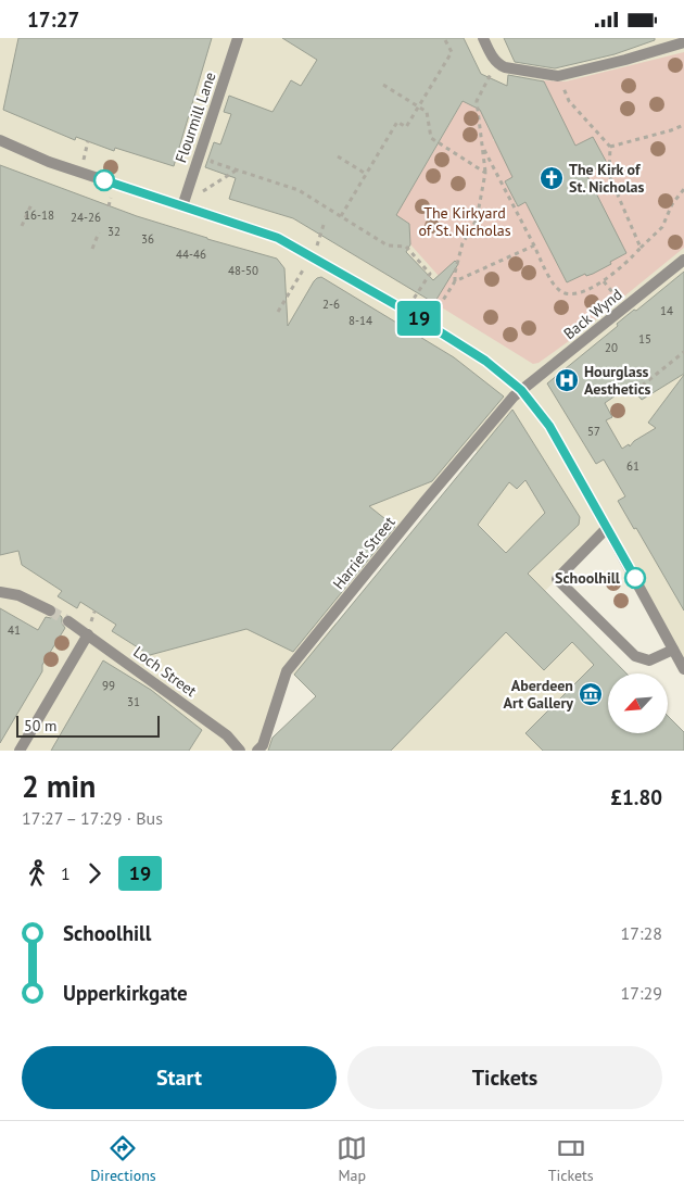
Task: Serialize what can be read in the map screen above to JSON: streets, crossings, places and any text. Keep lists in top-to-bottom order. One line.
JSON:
{"streets":{"street":["Flourmill Lane","Back Wynd","Harriet Street","Loch Street"]},"crossings":[["Back Wynd","Harriet Street"]],"parks":["The Kirkyard of St. Nicholas"],"places":{"church":["The Kirk of St. Nicholas"],"hospital":["Hourglass Aesthetics"],"other":["Schoolhill"],"museum":["Aberdeen Art Gallery"]},"lines":["bus line 19"],"house_numbers":["16-18","24-26","32","36","44-46","48-50","2-6","14","8-14","15","20","57","61","41","99","31"],"scale_bar":"50 m","north":"bottom left","page":{"status":"17:27","on_map":"19","scale":"50 m","heading":["2 min","17:27 – 17:29 · Bus","£1.80"],"legs":["1","19"],"list":[{"name":"Schoolhill","value":"17:28"},{"name":"Upperkirkgate","value":"17:29"}],"buttons":["Start","Tickets"],"tabs":["Directions","Map","Tickets"]}}
